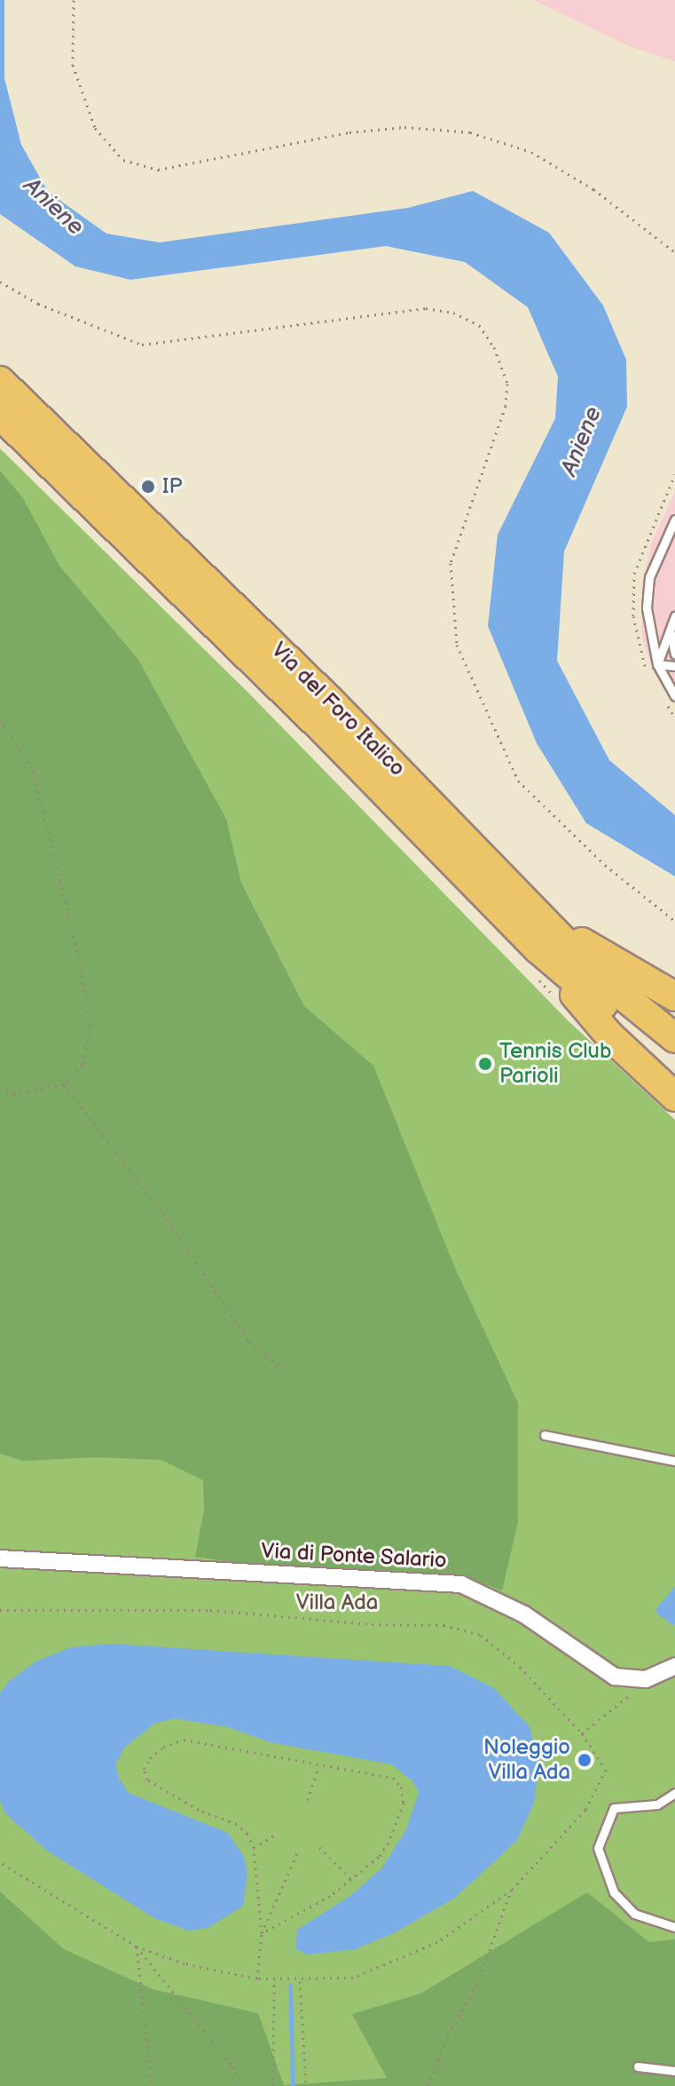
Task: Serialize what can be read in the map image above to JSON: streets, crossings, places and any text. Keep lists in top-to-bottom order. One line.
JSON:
{"streets":{"highway":["Via del Foro Italico"],"street":["Via di Ponte Salario"]},"water":["Aniene"],"parks":["Villa Ada"],"places":["IP","Tennis Club Parioli","Noleggio Villa Ada"]}
